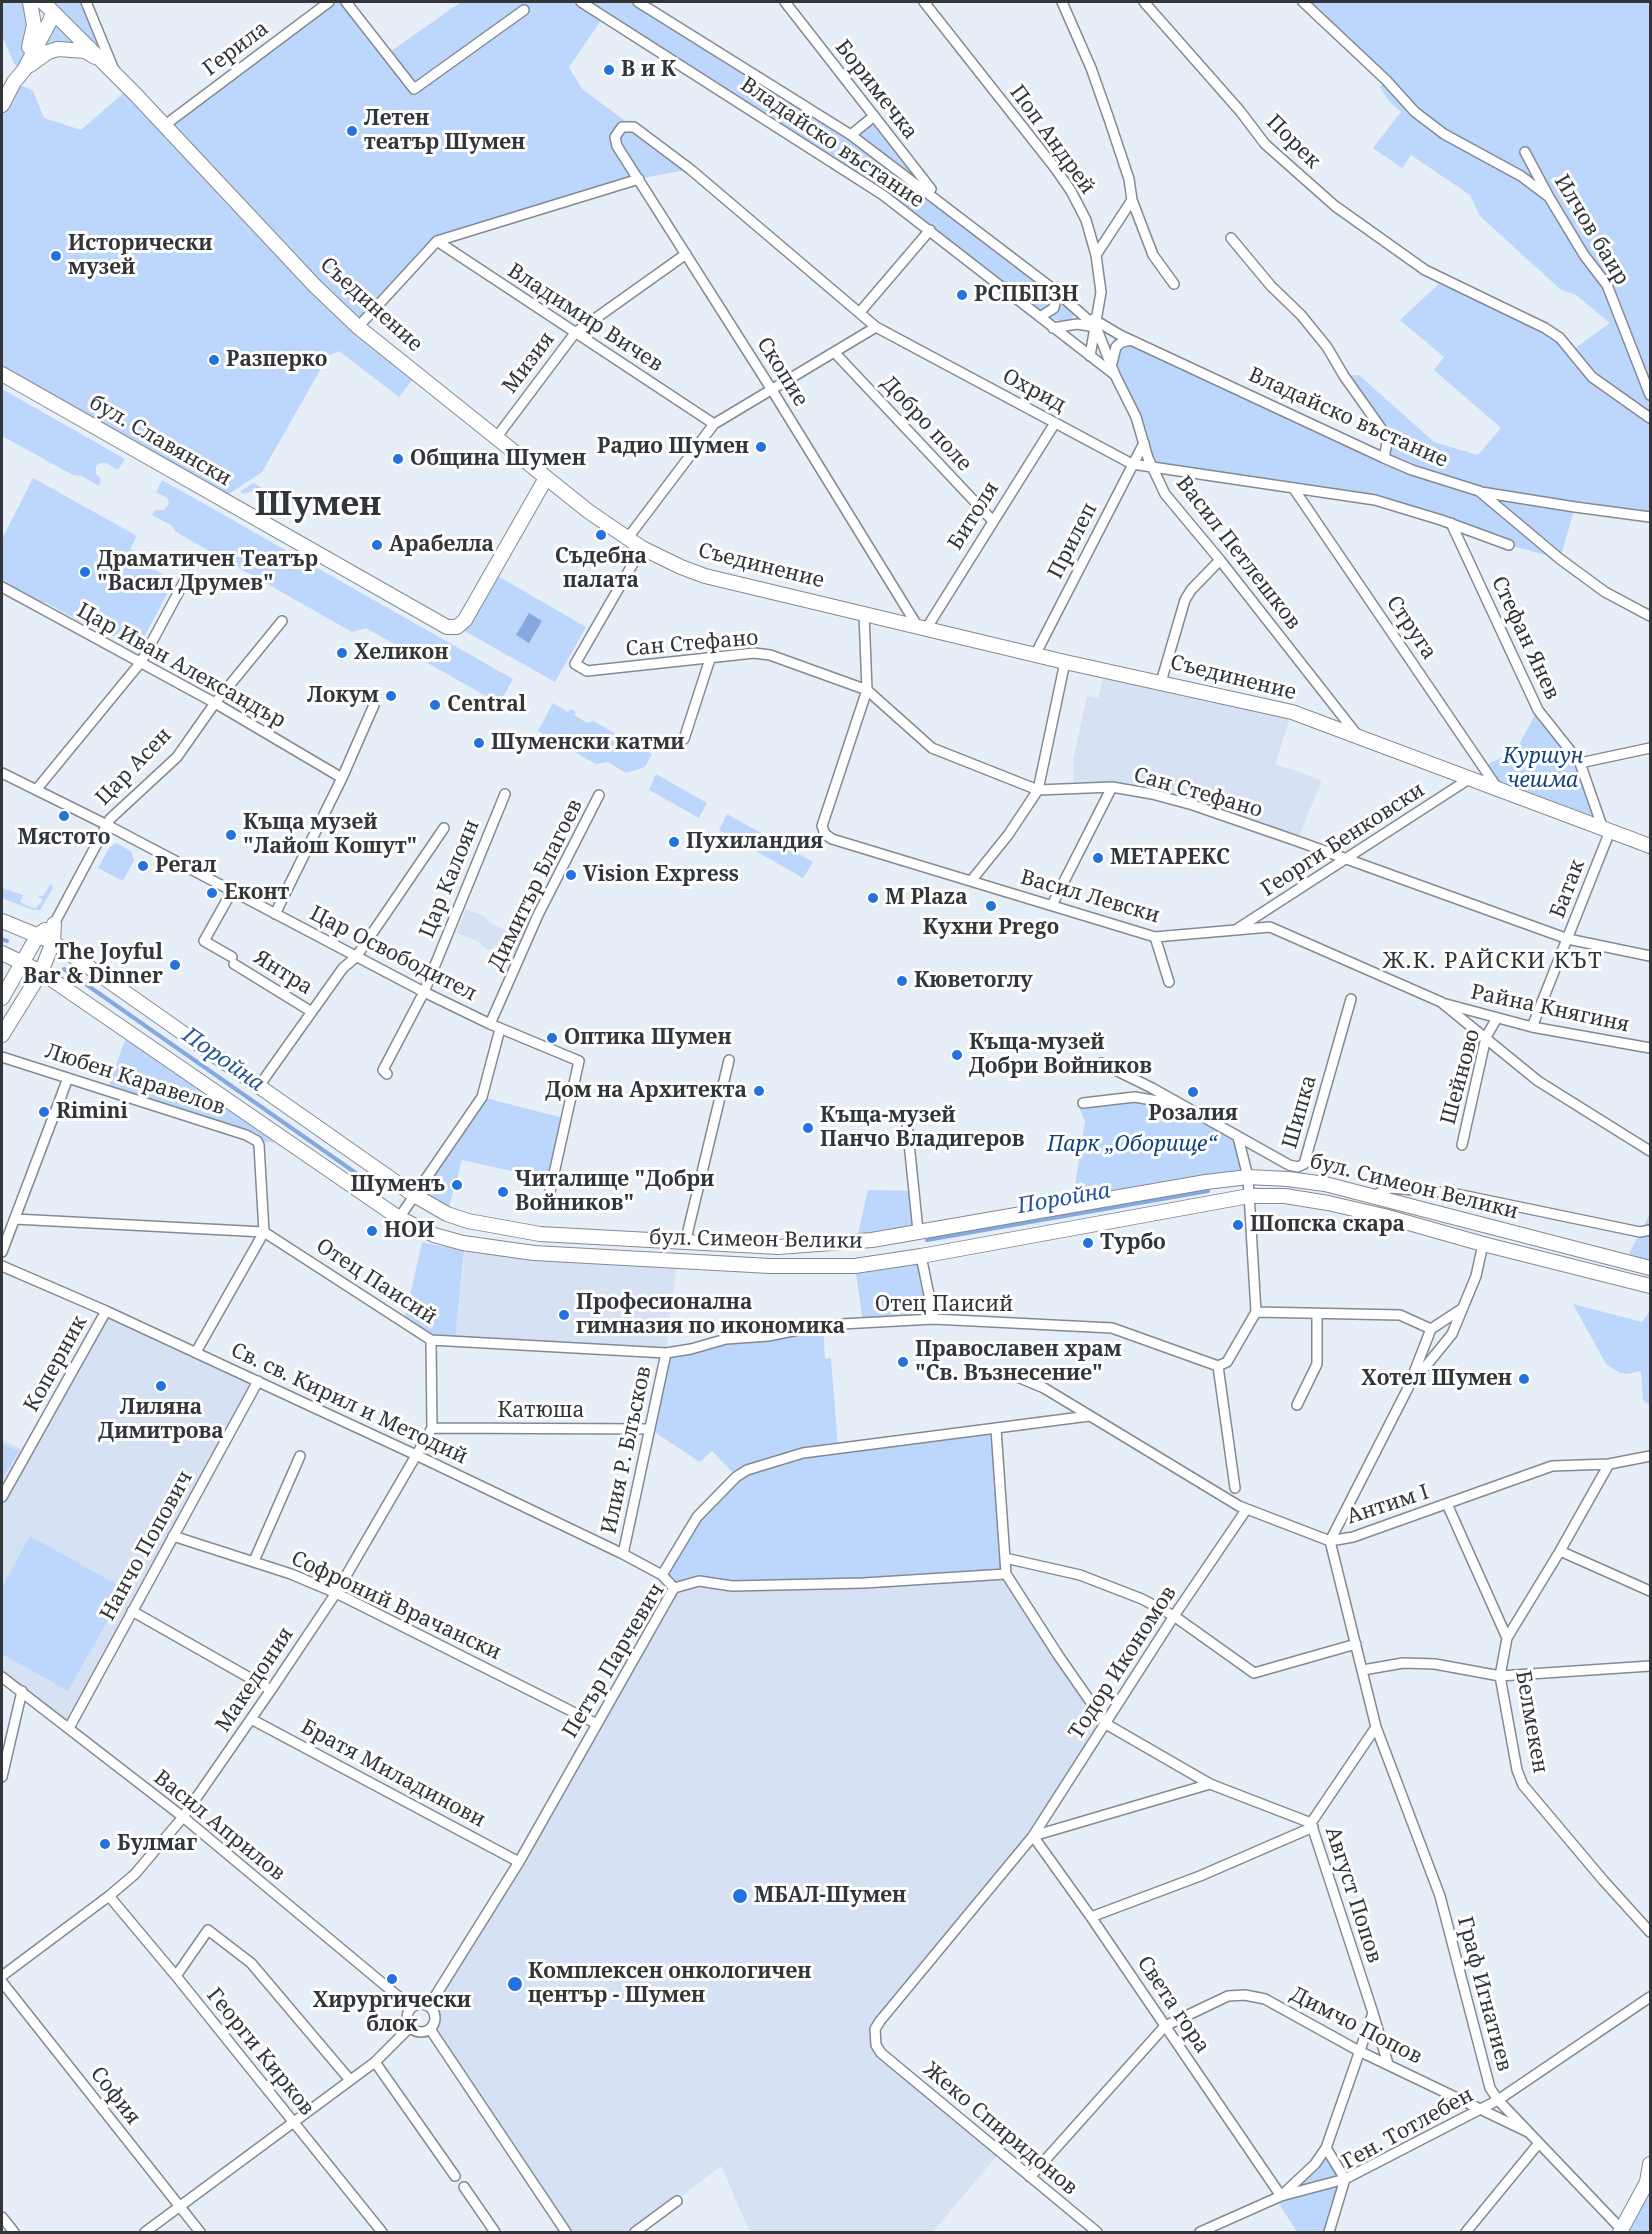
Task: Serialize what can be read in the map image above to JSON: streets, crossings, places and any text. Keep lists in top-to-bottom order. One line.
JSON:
{"streets":{"main road":["Съединение","бул. Славянски","Цар Асен","бул. Симеон Велики"],"street":["Герила","Боримечка","Поп Андрей","Порек","Владайско въстание","Илчов баир","Владимир Вичев","Мизия","Скопие","Охрид","Добро поле","Битоля","Прилеп","Васил Петлешков","Струга","Стефан Янев","Сан Стефано","Цар Иван Александър","Георги Бенковски","Цар Калоян","Димитър Благоев","Батак","Васил Левски","Цар Освободител","Янтра","Райна Княгиня","Шейново","Любен Каравелов","Шипка","Отец Паисий","Коперник","Св. св. Кирил и Методий","Катюша","Илия Р. Блъсков","Антим I","Нанчо Попович","Софроний Врачански","Петър Парчевич","Тодор Икономов","Македония","Белмекен","Братя Миладинови","Васил Априлов","Август Попов","Граф Игнатиев","Света гора","Димчо Попов","Георги Кирков","София","Жеко Спиридонов","Ген. Тотлебен"]},"crossings":[["Герила","Съединение"],["Боримечка","Владайско въстание"],["Поп Андрей","Владайско въстание"],["Владайско въстание","Васил Петлешков"],["Съединение","Мизия"],["Съединение","Скопие"],["Съединение","бул. Славянски"],["Съединение","Битоля"],["Съединение","Прилеп"],["Съединение","Васил Петлешков"],["Съединение","Струга"],["Съединение","Стефан Янев"],["Съединение","Сан Стефано"],["Съединение","Георги Бенковски"],["Съединение","Батак"],["Владимир Вичев","Мизия"],["Мизия","Скопие"],["Скопие","Охрид"],["Скопие","Битоля"],["Охрид","Битоля"],["Охрид","Прилеп"],["Охрид","Васил Петлешков"],["Охрид","Струга"],["Охрид","Стефан Янев"],["Добро поле","Битоля"],["Прилеп","Васил Петлешков"],["Стефан Янев","Батак"],["Сан Стефано","Георги Бенковски"],["Сан Стефано","Батак"],["Сан Стефано","Васил Левски"],["Цар Иван Александър","Цар Асен"],["Цар Асен","Цар Освободител"],["Цар Асен","бул. Симеон Велики"],["Георги Бенковски","Васил Левски"],["Цар Калоян","Цар Освободител"],["Димитър Благоев","Цар Освободител"],["Батак","Райна Княгиня"],["Васил Левски","Райна Княгиня"],["Васил Левски","Шейново"],["Цар Освободител","Янтра"],["Райна Княгиня","Шейново"],["Любен Каравелов","Отец Паисий"],["Отец Паисий","Илия Р. Блъсков"],["Коперник","Св. св. Кирил и Методий"],["Св. св. Кирил и Методий","Илия Р. Блъсков"],["Св. св. Кирил и Методий","Нанчо Попович"],["Св. св. Кирил и Методий","Петър Парчевич"],["Св. св. Кирил и Методий","Македония"],["Катюша","Илия Р. Блъсков"],["Катюша","Македония"],["Антим I","Тодор Икономов"],["Антим I","Белмекен"],["Нанчо Попович","Софроний Врачански"],["Нанчо Попович","Васил Априлов"],["Софроний Врачански","Петър Парчевич"],["Софроний Врачански","Македония"],["Петър Парчевич","Братя Миладинови"],["Петър Парчевич","Васил Априлов"],["Тодор Икономов","Света гора"],["Тодор Икономов","Жеко Спиридонов"],["Македония","Братя Миладинови"],["Македония","Васил Априлов"],["Македония","Георги Кирков"],["Август Попов","Граф Игнатиев"],["Август Попов","Димчо Попов"],["Граф Игнатиев","Димчо Попов"],["Граф Игнатиев","Ген. Тотлебен"],["Света гора","Димчо Попов"],["Димчо Попов","Ген. Тотлебен"]],"districts":["Шумен","Ж.К. РАЙСКИ КЪТ"],"water":["Поройна"],"parks":["Куршун чешма","Парк „Оборище“"],"places":["В и К","Летен театър Шумен","Исторически музей","РСПБПЗН","Разперко","Радио Шумен","Община Шумен","Съдебна палата","Арабелла","Драматичен Театър \"Васил Друмев\"","Хеликон","Локум","Central","Шуменски катми","Мястото","Къща музей \"Лайош Кошут\"","Пухиландия","МЕТАРЕКС","Регал","Vision Express","Еконт","M Plaza","Кухни Prego","The Joyful Bar & Dinner","Кюветоглу","Оптика Шумен","Къща-музей Добри Войников","Дом на Архитекта","Розалия","Rimini","Къща-музей Панчо Владигеров","Шуменъ","Читалище \"Добри Войников\"","Шопска скара","НОИ","Турбо","Професионална гимназия по икономика","Православен храм \"Св. Възнесение\"","Хотел Шумен","Лиляна Димитрова","Булмаг","МБАЛ-Шумен","Хирургически блок","￼Комплексен онкологичен център - Шумен"]}
